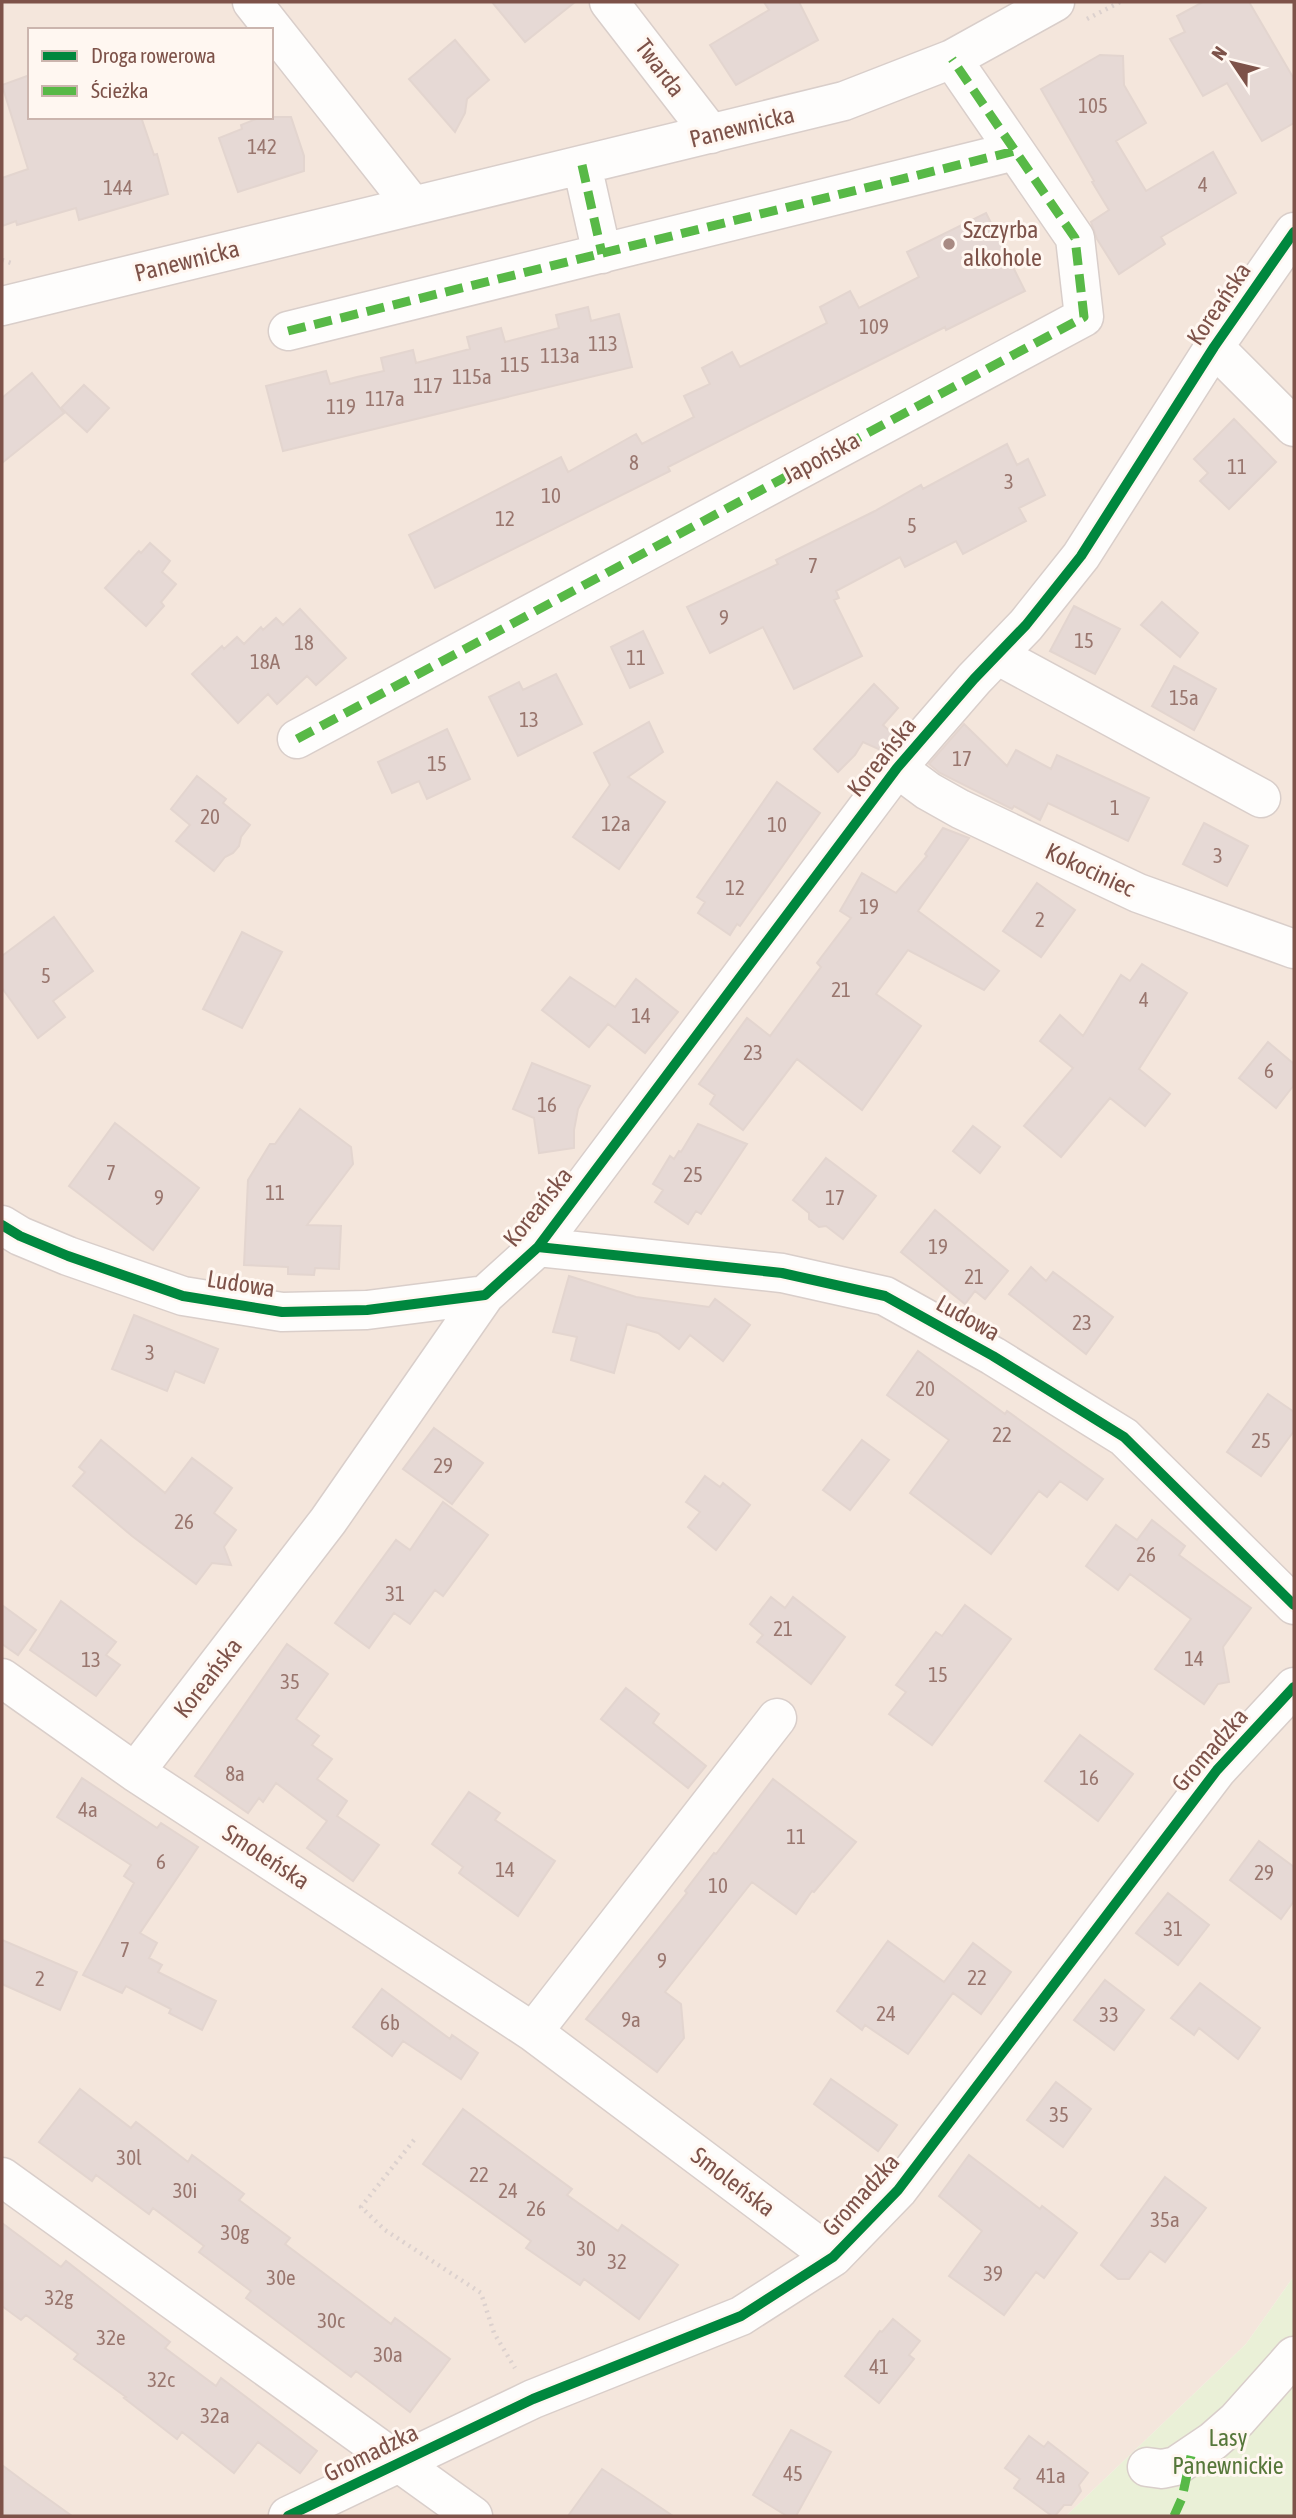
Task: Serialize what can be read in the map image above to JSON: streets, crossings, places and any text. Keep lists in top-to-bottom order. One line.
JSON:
{"streets":{"street":["Twarda","Panewnicka","Koreańska","Japońska","Kokociniec","Ludowa","Gromadzka","Smoleńska"]},"crossings":[["Twarda","Panewnicka"],["Panewnicka","Japońska"],["Koreańska","Kokociniec"],["Koreańska","Ludowa"],["Koreańska","Smoleńska"],["Gromadzka","Smoleńska"]],"parks":["Lasy Panewnickie"],"places":["Szczyrba alkohole"],"house_numbers":["105","142","4","144","109","113","113a","115","115a","117","117a","119","8","11","3","10","12","5","7","9","15","18","11","18A","15a","13","17","15","1","20","12a","10","3","12","19","2","5","21","4","14","23","6","16","7","25","11","9","17","19","21","23","3","20","22","25","29","26","26","31","21","14","13","15","35","8a","16","4a","11","6","14","29","10","31","7","9","22","2","24","33","9a","6b","35","30l","22","30i","24","26","35a","30g","30","32","39","30e","32g","30c","32e","30a","41","32c","32a","45","41a"],"legend":["Droga rowerowa","Ścieżka"],"north":"top left"}
